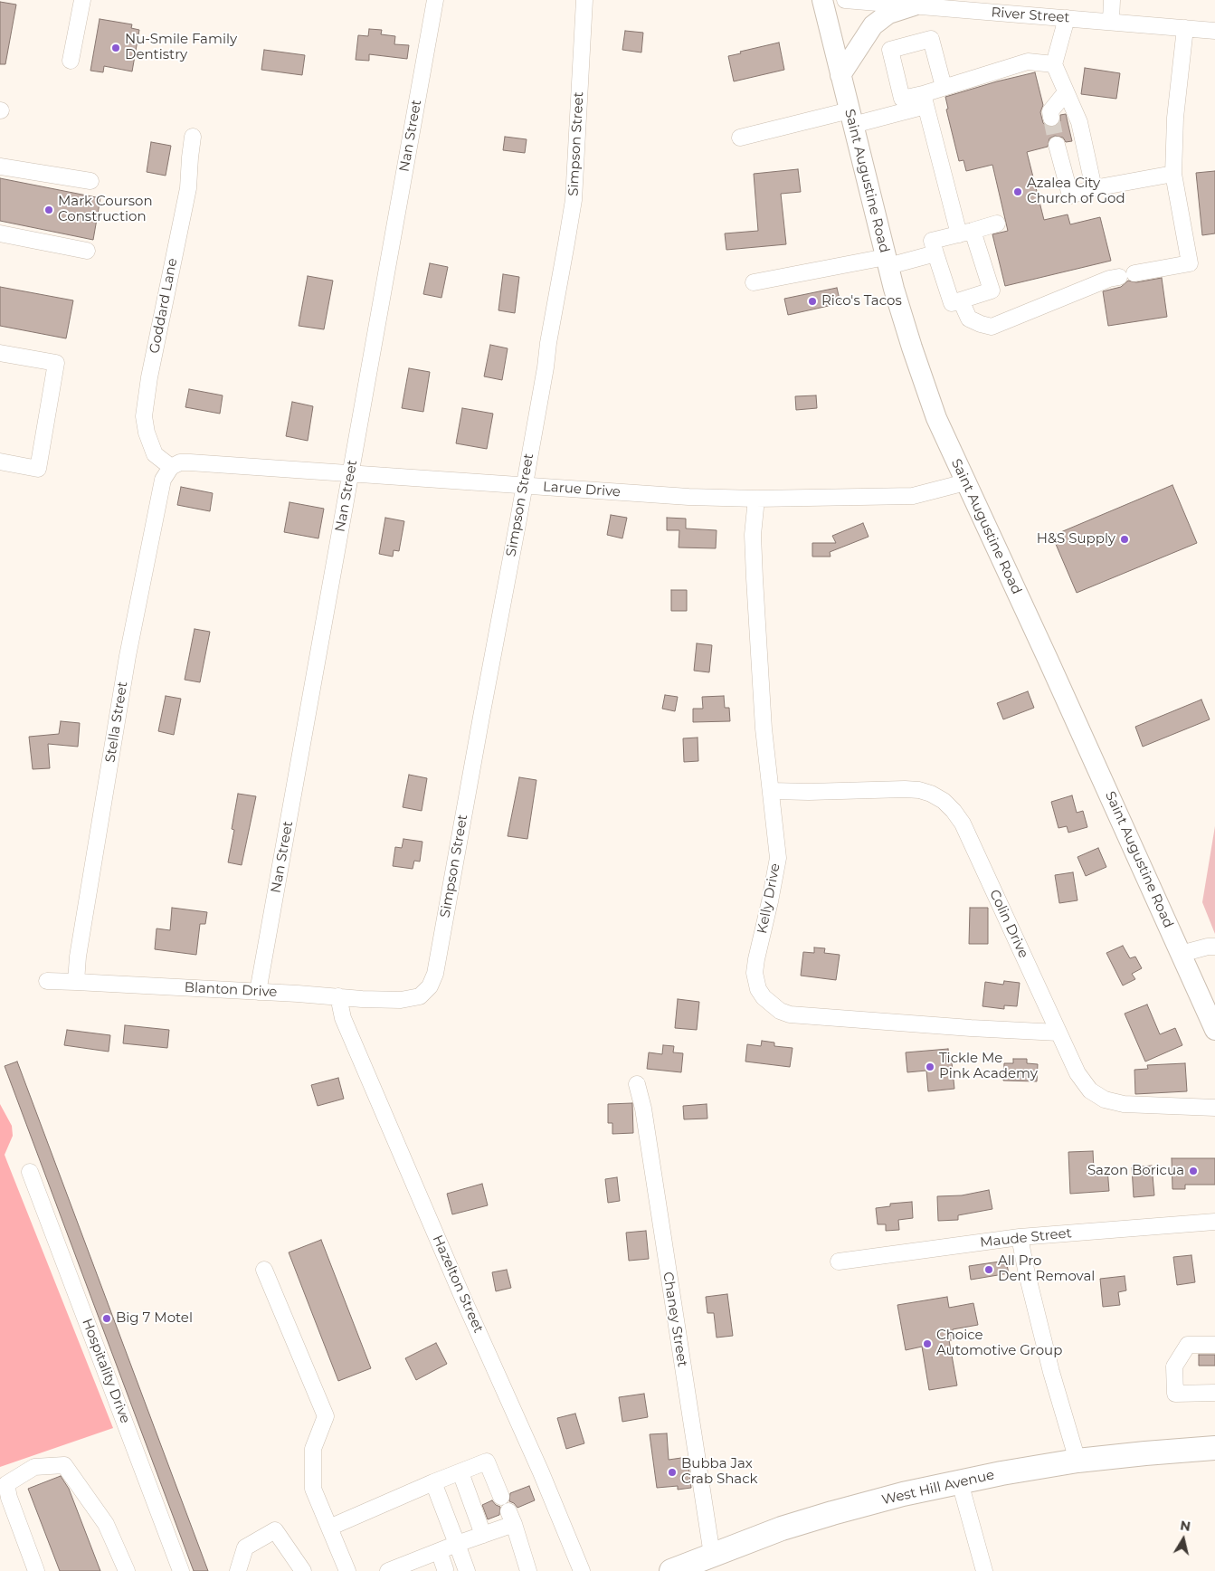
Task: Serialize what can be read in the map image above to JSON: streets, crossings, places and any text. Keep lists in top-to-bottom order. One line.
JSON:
{"streets":{"highway":["West Hill Avenue"],"main road":["Saint Augustine Road"],"street":["River Street","Nan Street","Simpson Street","Goddard Lane","Larue Drive","Stella Street","Kelly Drive","Colin Drive","Blanton Drive","Maude Street","Hazelton Street","Chaney Street","Hospitality Drive"]},"crossings":[["Nan Street","Larue Drive"],["Nan Street","Blanton Drive"],["Simpson Street","Larue Drive"],["Simpson Street","Blanton Drive"],["Saint Augustine Road","Larue Drive"],["Goddard Lane","Larue Drive"],["Goddard Lane","Stella Street"],["Larue Drive","Stella Street"],["Larue Drive","Kelly Drive"],["Stella Street","Blanton Drive"],["Kelly Drive","Colin Drive"],["Blanton Drive","Hazelton Street"],["Chaney Street","West Hill Avenue"]],"places":["Nu-Smile Family Dentistry","Azalea City Church of God","Mark Courson Construction","Rico's Tacos","H&S Supply","Tickle Me Pink Academy","Sazon Boricua","All Pro Dent Removal","Big 7 Motel","Choice Automotive Group","Bubba Jax Crab Shack"],"north":"top"}
